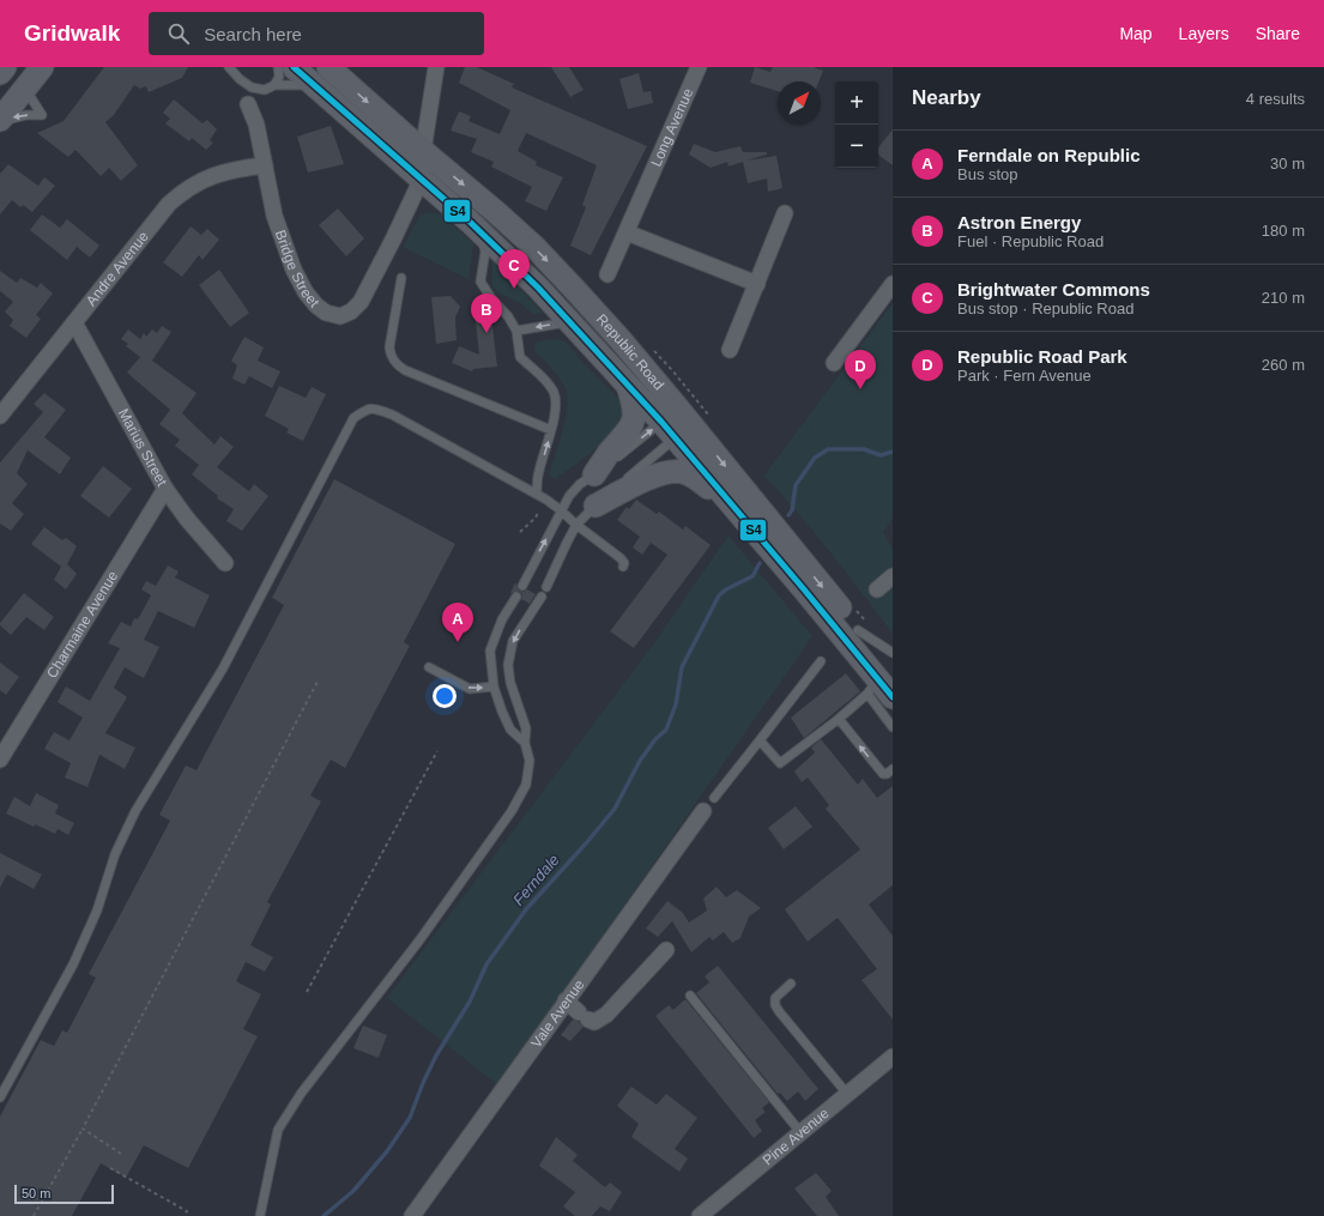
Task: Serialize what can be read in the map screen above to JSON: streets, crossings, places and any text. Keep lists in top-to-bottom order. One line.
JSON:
{"streets":{"main road":["Republic Road"],"street":["Long Avenue","Bridge Street","Andre Avenue","Marius Street","Charmaine Avenue","Vale Avenue","Pine Avenue"]},"crossings":[["Bridge Street","Andre Avenue"],["Bridge Street","Republic Road"],["Andre Avenue","Marius Street"],["Marius Street","Charmaine Avenue"]],"water":["Ferndale"],"lines":["transit line S4"],"scale_bar":"50 m","north":"top right","page":{"header":"Gridwalk","search":"Search here","nav":["Map","Layers","Share"],"heading":["Nearby","4 results"],"map_buttons":["+","−"],"list":[{"mark":"A","name":"Ferndale on Republic","note":"Bus stop","value":"30 m"},{"mark":"B","name":"Astron Energy","note":"Fuel · Republic Road","value":"180 m"},{"mark":"C","name":"Brightwater Commons","note":"Bus stop · Republic Road","value":"210 m"},{"mark":"D","name":"Republic Road Park","note":"Park · Fern Avenue","value":"260 m"}],"pins":["C","B","D","A"],"scale":"50 m"}}
